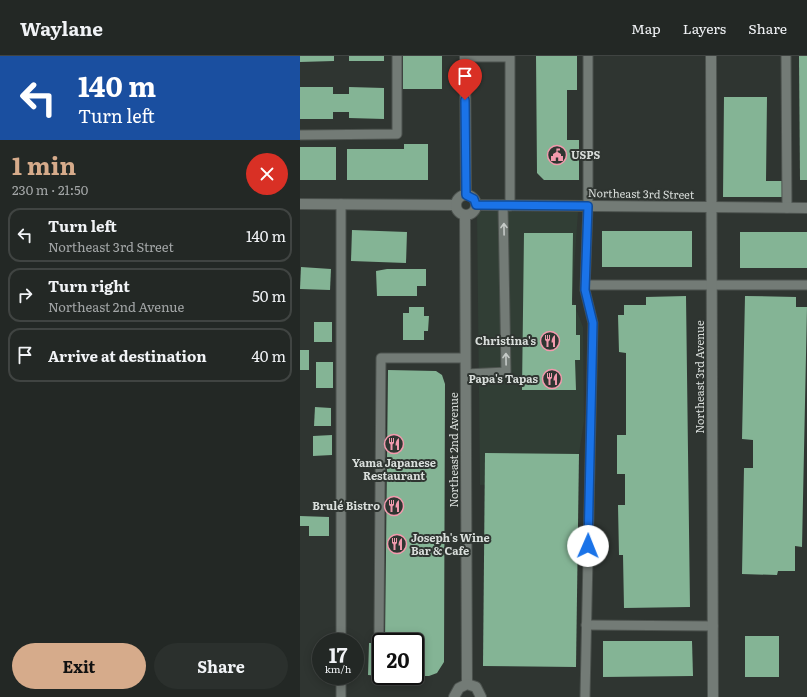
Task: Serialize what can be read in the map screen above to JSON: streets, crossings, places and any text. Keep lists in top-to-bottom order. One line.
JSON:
{"streets":{"street":["Northeast 3rd Street","Northeast 3rd Avenue","Northeast 2nd Avenue"]},"crossings":[["Northeast 3rd Street","Northeast 3rd Avenue"],["Northeast 3rd Street","Northeast 2nd Avenue"]],"places":{"public building":["USPS"],"restaurant":["Christina's","Papa's Tapas","Yama Japanese Restaurant","Brulé Bistro","Joseph's Wine Bar & Cafe"]},"page":{"header":"Waylane","nav":["Map","Layers","Share"],"turn":["140 m","Turn left"],"heading":["1 min","230 m · 21:50"],"list":[{"name":"Turn left","note":"Northeast 3rd Street","value":"140 m"},{"name":"Turn right","note":"Northeast 2nd Avenue","value":"50 m"},{"name":"Arrive at destination","value":"40 m"}],"speed":"17 km/h","limit":"20","buttons":["Exit","Share"]}}
